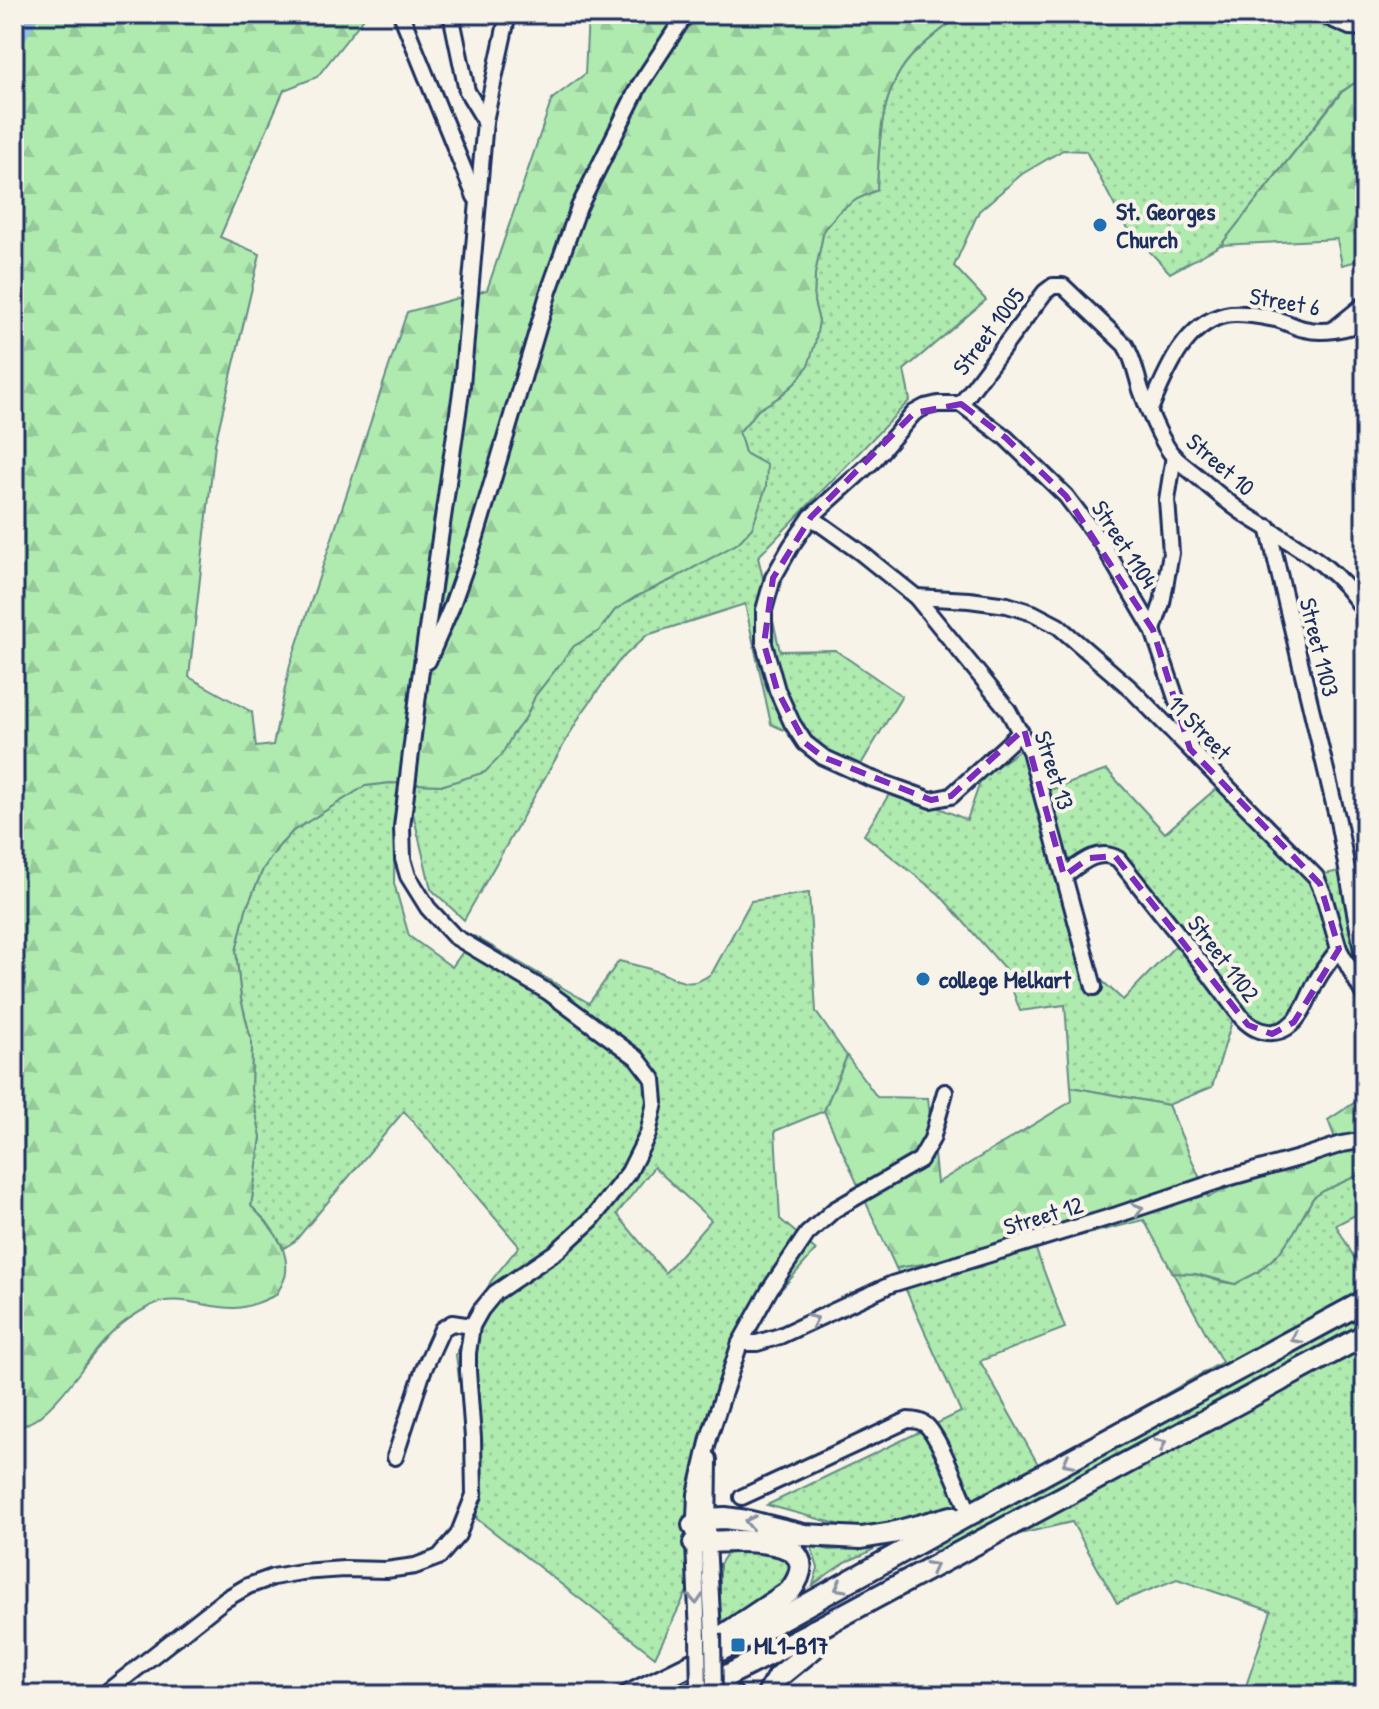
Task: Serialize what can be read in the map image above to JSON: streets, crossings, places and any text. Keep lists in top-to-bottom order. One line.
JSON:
{"streets":{"street":["Street 6","Street 1005","Street 10","Street 1104","Street 1103","11 Street","Street 13","Street 1102","Street 12"]},"crossings":[["Street 6","Street 10"],["Street 1005","Street 10"],["Street 1005","Street 1104"],["Street 10","Street 1103"],["Street 1104","11 Street"],["11 Street","Street 13"],["11 Street","Street 1102"],["Street 13","Street 1102"]],"one_way":["Street 12"],"places":{"other":["St. Georges Church","college Melkart"],"transit":["ML1-B17"]}}
